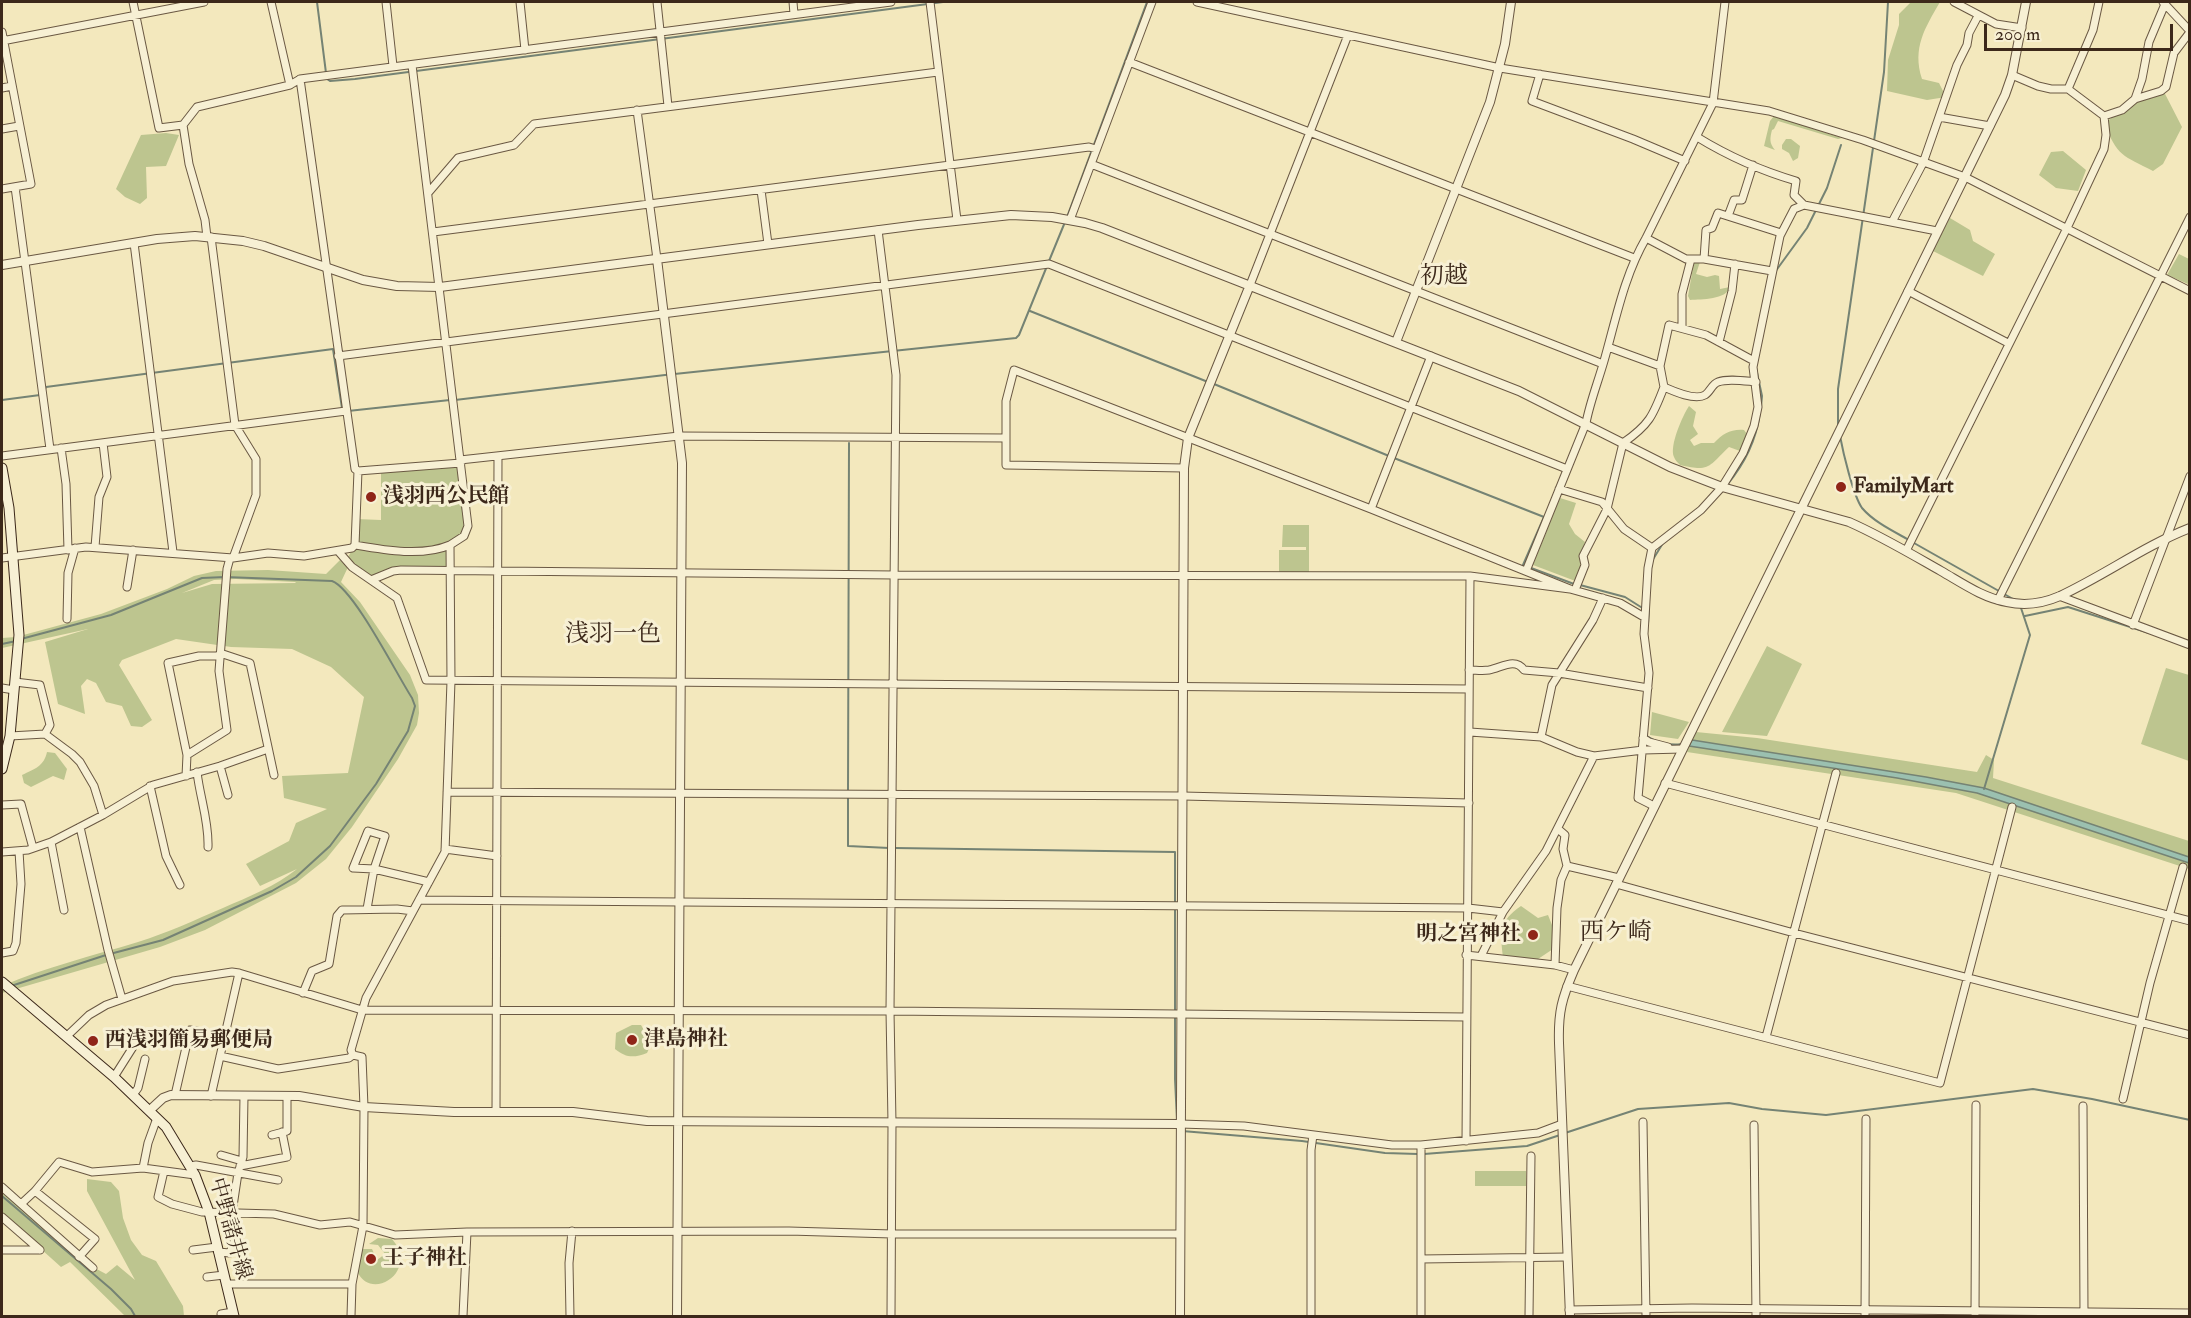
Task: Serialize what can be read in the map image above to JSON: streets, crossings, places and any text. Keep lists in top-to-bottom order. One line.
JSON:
{"streets":{"main road":["中野諸井線"]},"districts":["初越","浅羽一色","西ケ崎"],"places":["FamilyMart","浅羽西公民館","明之宮神社","津島神社","西浅羽簡易郵便局","王子神社"],"scale_bar":"200 m"}
